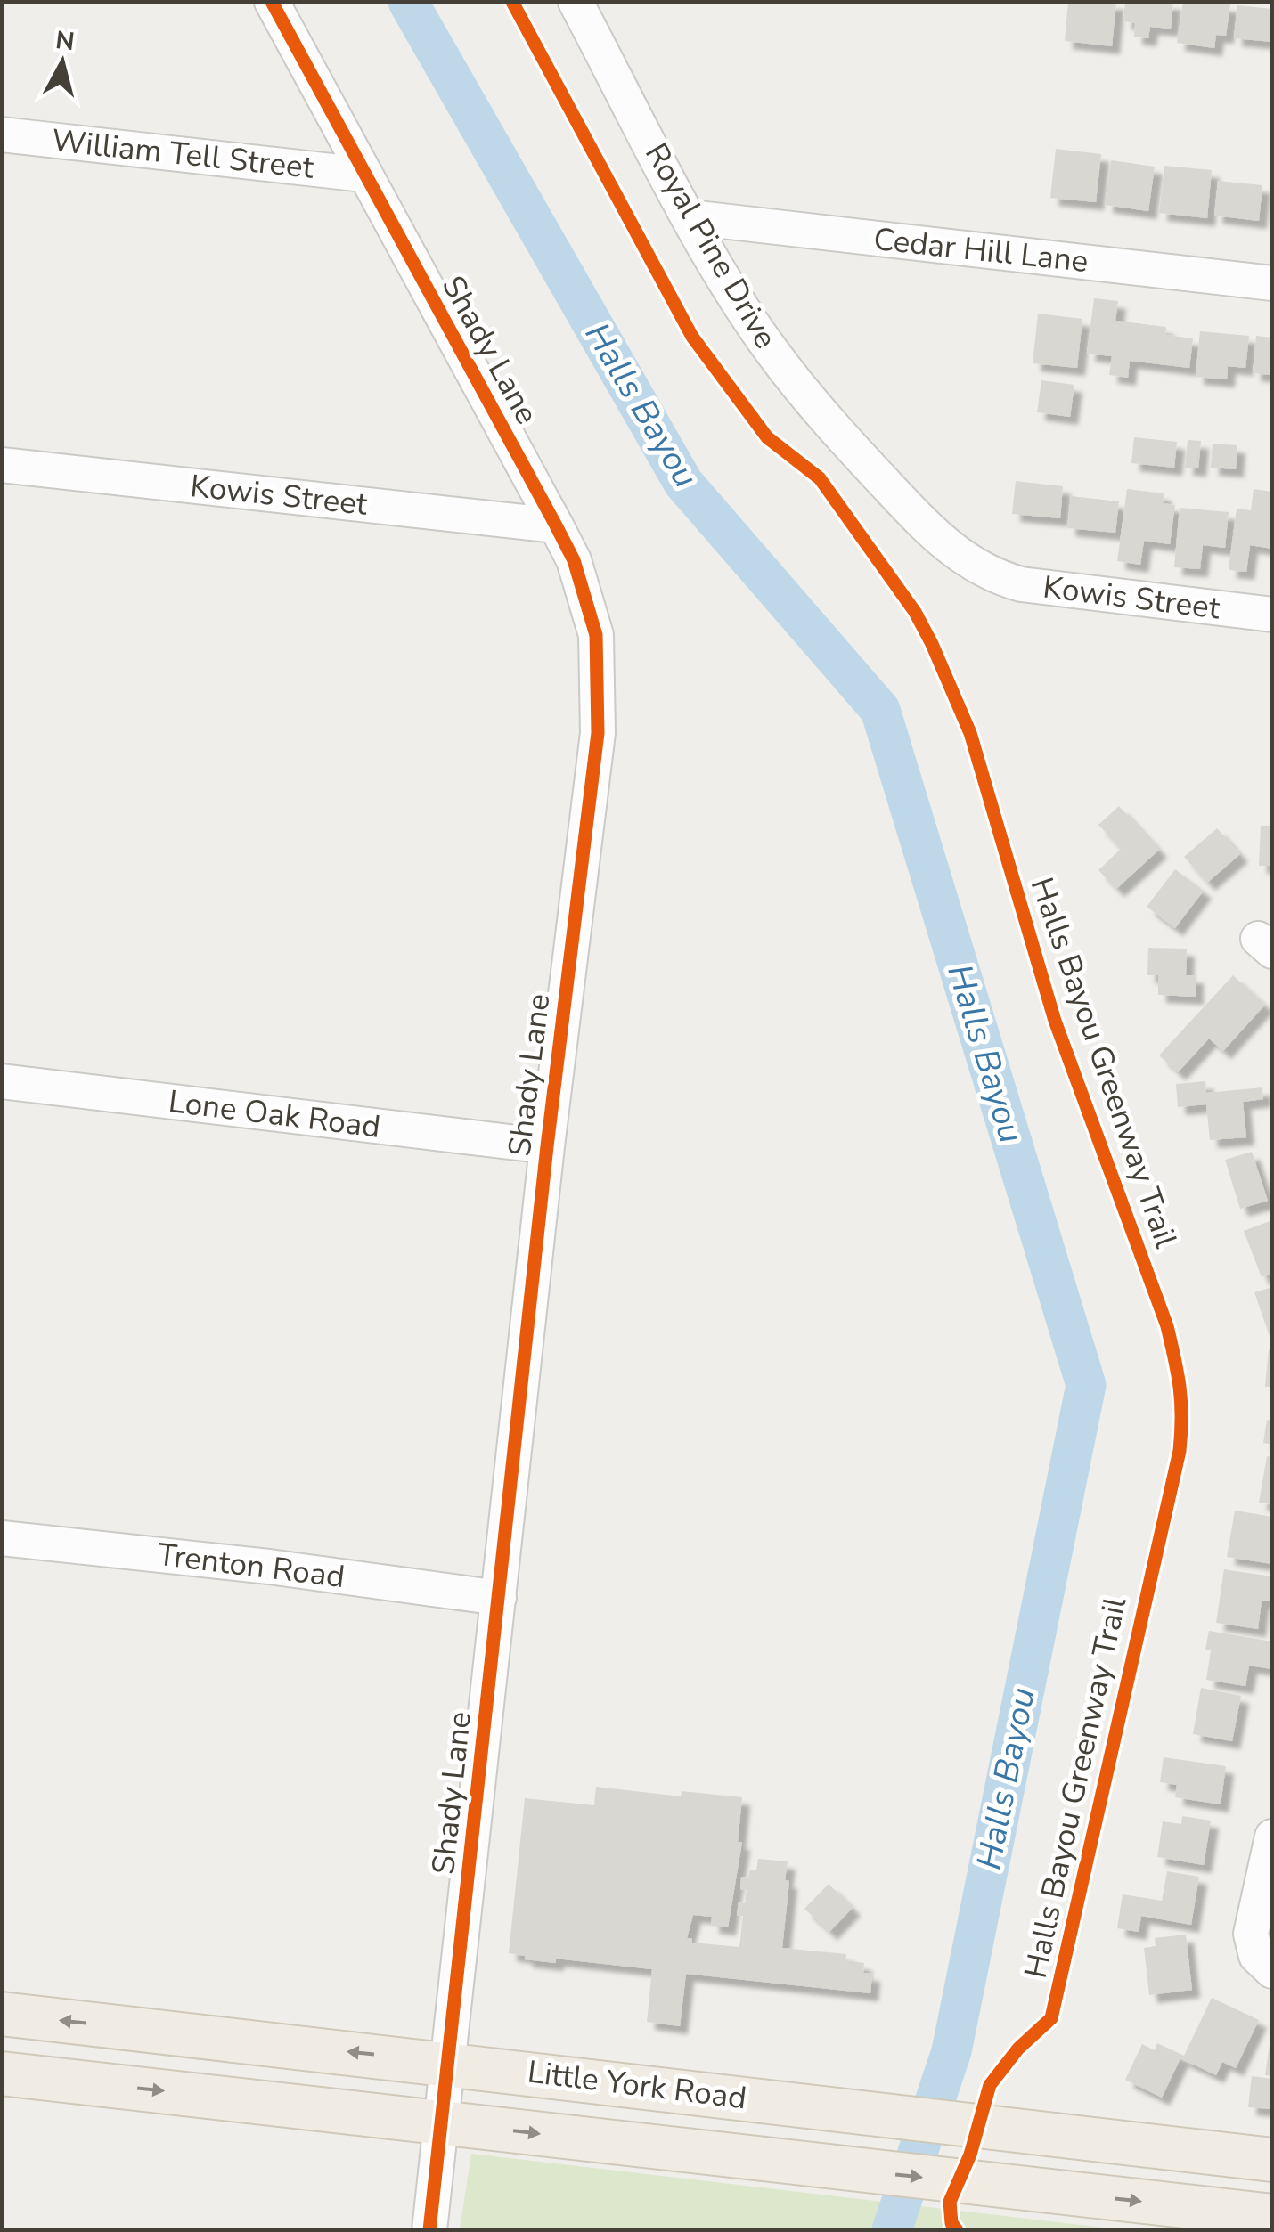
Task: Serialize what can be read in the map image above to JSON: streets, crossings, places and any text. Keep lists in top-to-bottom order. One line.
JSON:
{"streets":{"main road":["Little York Road"],"street":["William Tell Street","Royal Pine Drive","Cedar Hill Lane","Shady Lane","Kowis Street","Lone Oak Road","Trenton Road"],"cycle path":["Halls Bayou Greenway Trail"]},"crossings":[["William Tell Street","Shady Lane"],["Royal Pine Drive","Cedar Hill Lane"],["Royal Pine Drive","Kowis Street"],["Shady Lane","Kowis Street"],["Shady Lane","Lone Oak Road"],["Shady Lane","Trenton Road"],["Shady Lane","Little York Road"]],"water":["Halls Bayou"],"north":"top"}
